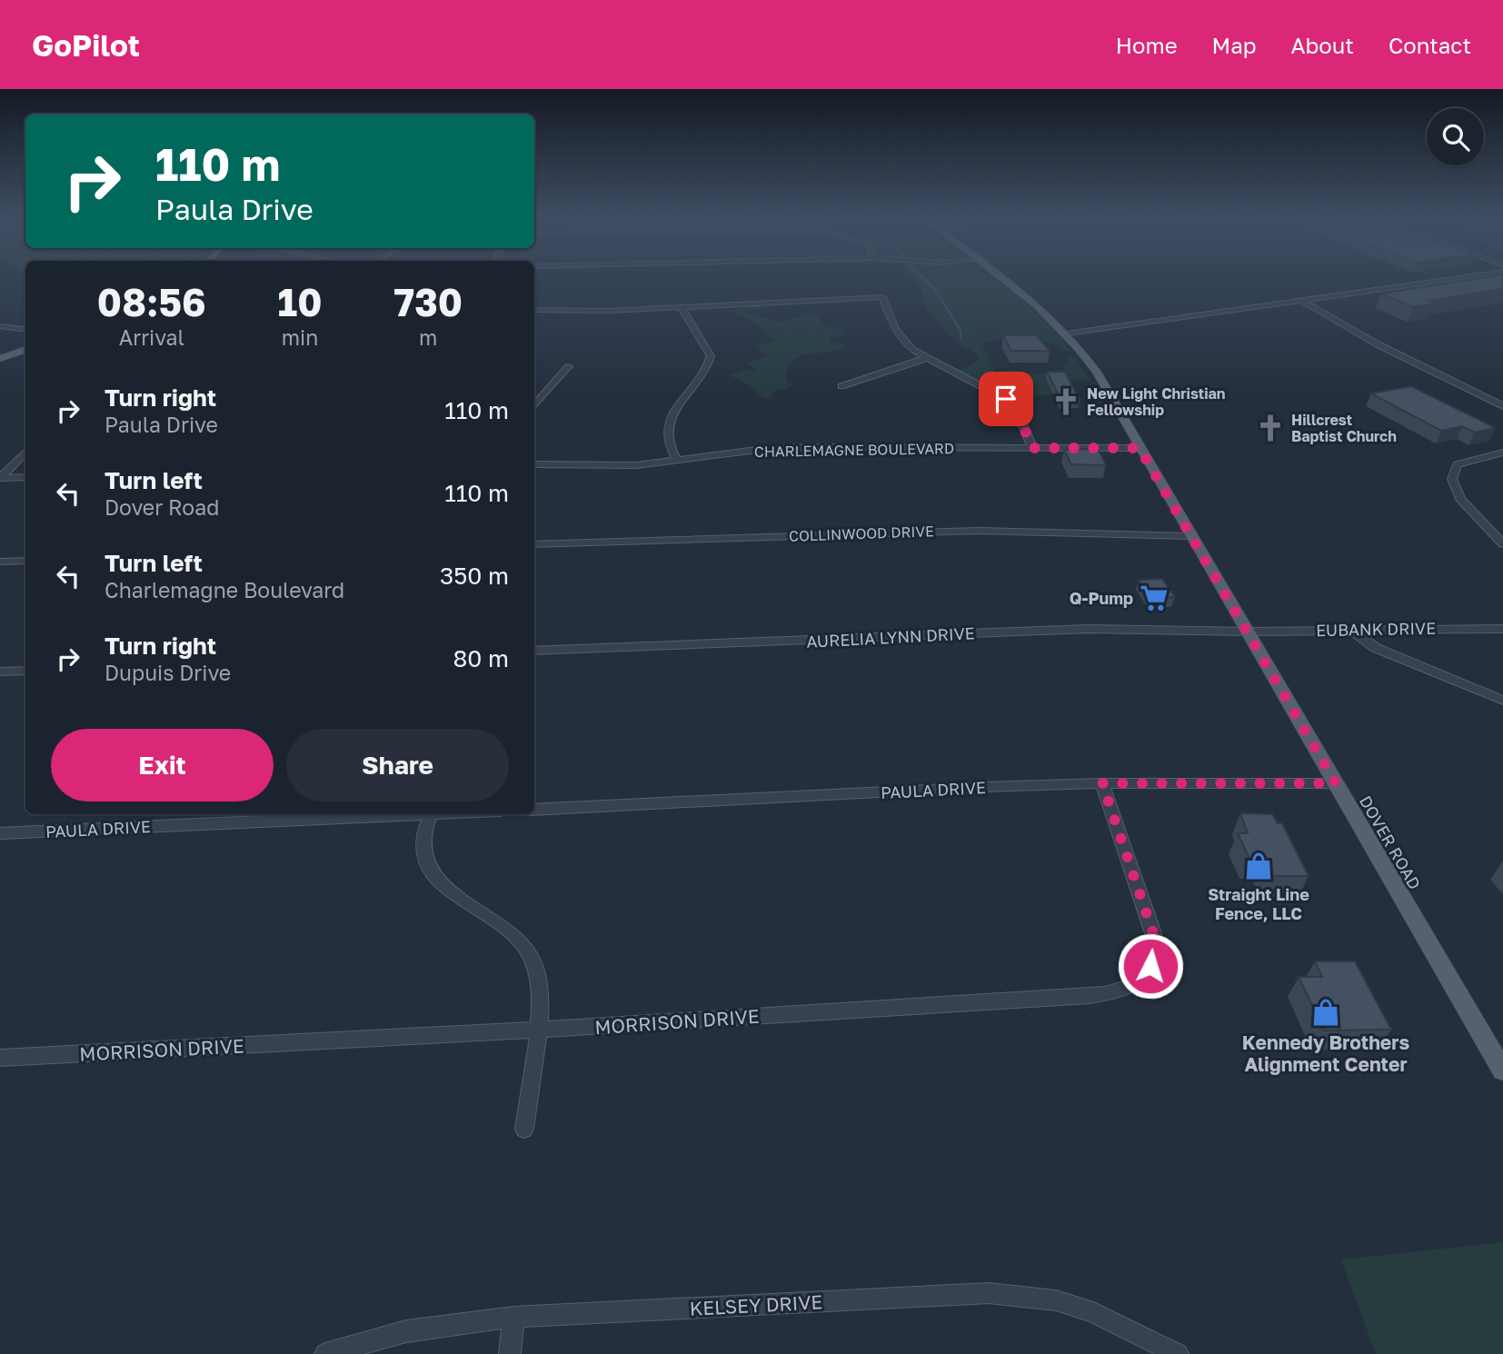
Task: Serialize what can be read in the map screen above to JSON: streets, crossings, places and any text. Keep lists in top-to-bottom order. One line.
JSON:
{"streets":{"main road":["DOVER ROAD"],"street":["CHARLEMAGNE BOULEVARD","COLLINWOOD DRIVE","EUBANK DRIVE","AURELIA LYNN DRIVE","PAULA DRIVE","MORRISON DRIVE","KELSEY DRIVE"]},"crossings":[["CHARLEMAGNE BOULEVARD","DOVER ROAD"],["COLLINWOOD DRIVE","DOVER ROAD"],["EUBANK DRIVE","AURELIA LYNN DRIVE"],["EUBANK DRIVE","DOVER ROAD"],["AURELIA LYNN DRIVE","DOVER ROAD"],["PAULA DRIVE","DOVER ROAD"],["PAULA DRIVE","MORRISON DRIVE"]],"places":{"church":["New Light Christian Fellowship","Hillcrest Baptist Church"],"supermarket":["Q-Pump"],"shop":["Straight Line Fence, LLC","Kennedy Brothers Alignment Center"]},"page":{"header":"GoPilot","nav":["Home","Map","About","Contact"],"turn":["110 m","Paula Drive"],"eta":["08:56","Arrival","10","min","730","m"],"list":[{"name":"Turn right","note":"Paula Drive","value":"110 m"},{"name":"Turn left","note":"Dover Road","value":"110 m"},{"name":"Turn left","note":"Charlemagne Boulevard","value":"350 m"},{"name":"Turn right","note":"Dupuis Drive","value":"80 m"}],"buttons":["Exit","Share"]}}
